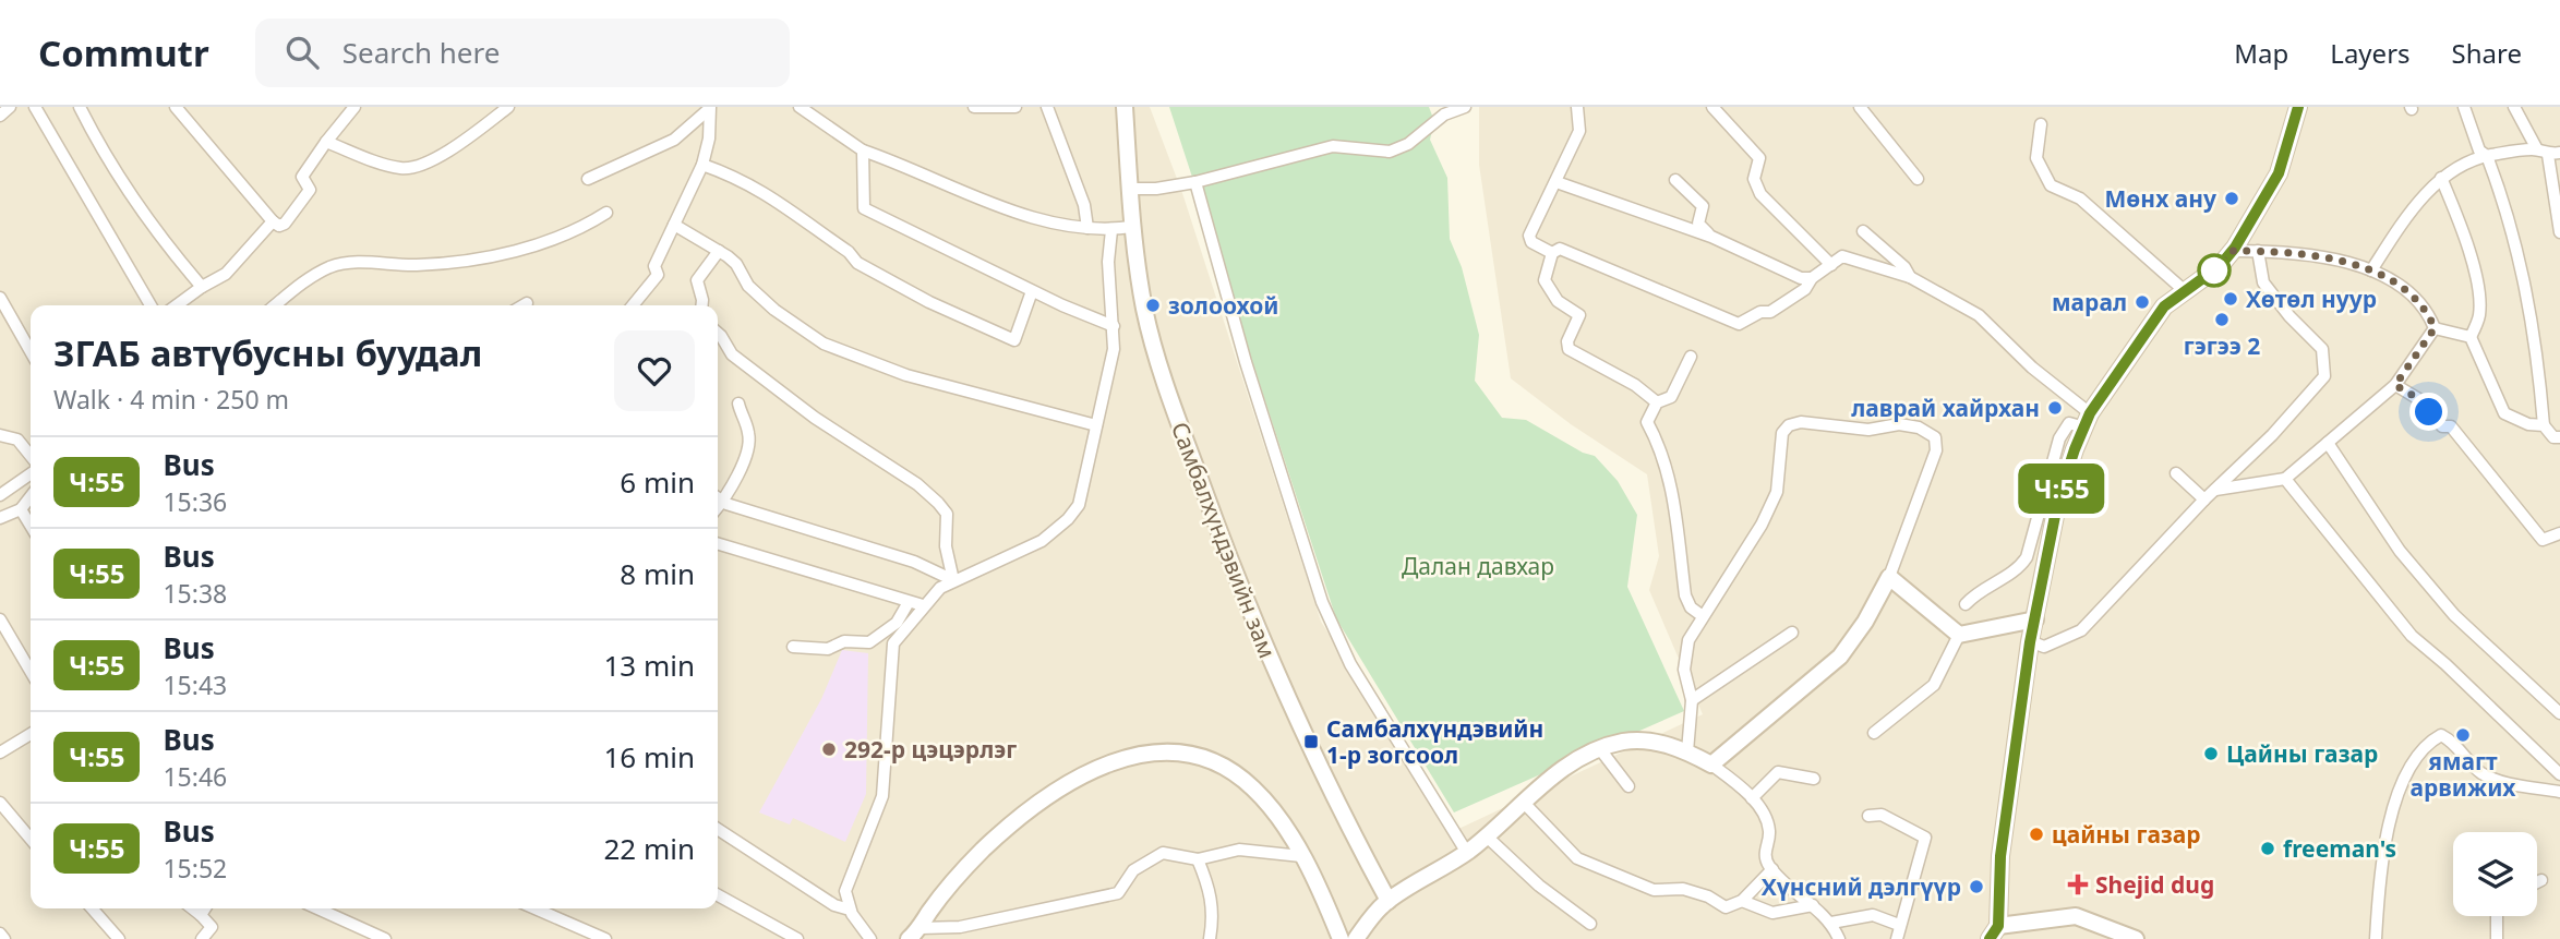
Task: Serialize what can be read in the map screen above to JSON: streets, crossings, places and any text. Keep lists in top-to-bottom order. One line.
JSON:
{"streets":{"street":["Самбалхүндэвийн зам"]},"parks":["Далан давхар"],"places":{"other":["Мөнх ану","Хөтөл нуур","марал","золоохой","гэгээ 2","лаврай хайрхан","ямагт арвижих","292-р цэцэрлэг","Цайны газар","цайны газар","freeman's","Хүнсний дэлгүүр"],"transit":["Самбалхүндэвийн 1-р зогсоол"],"health":["Shejid dug"]},"lines":["bus line Ч:55"],"page":{"header":"Commutr","search":"Search here","nav":["Map","Layers","Share"],"on_map":"Ч:55","heading":["ЗГАБ автүбусны буудал","Walk · 4 min · 250 m"],"list":[{"mark":"Ч:55","name":"Bus","note":"15:36","value":"6 min"},{"mark":"Ч:55","name":"Bus","note":"15:38","value":"8 min"},{"mark":"Ч:55","name":"Bus","note":"15:43","value":"13 min"},{"mark":"Ч:55","name":"Bus","note":"15:46","value":"16 min"},{"mark":"Ч:55","name":"Bus","note":"15:52","value":"22 min"}]}}
